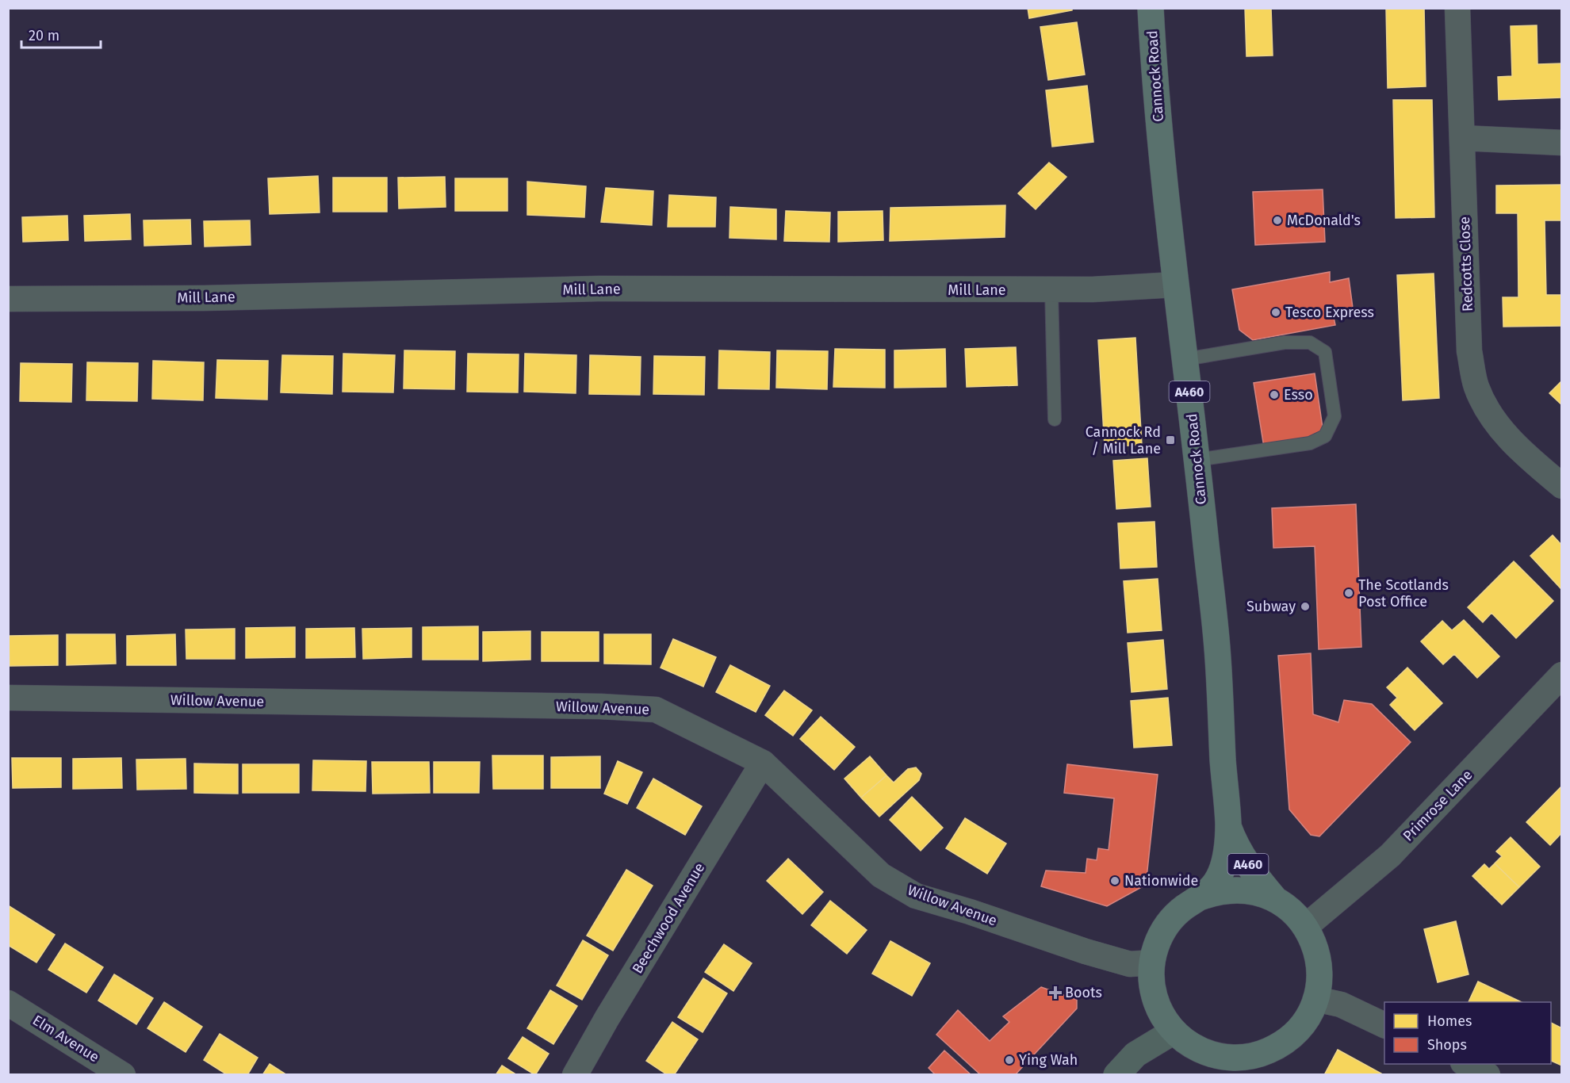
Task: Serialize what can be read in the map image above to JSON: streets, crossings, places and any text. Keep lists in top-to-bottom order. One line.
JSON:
{"streets":{"highway":["Cannock Road","A460"],"street":["Redcotts Close","Mill Lane","Willow Avenue","Primrose Lane","Beechwood Avenue","Elm Avenue"]},"crossings":[["Cannock Road","Mill Lane"],["Cannock Road","A460"],["A460","Willow Avenue"],["A460","Primrose Lane"],["Willow Avenue","Primrose Lane"],["Willow Avenue","Beechwood Avenue"]],"places":{"other":["McDonald's","Tesco Express","Esso","The Scotlands Post Office","Subway","Nationwide","Ying Wah"],"transit":["Cannock Rd / Mill Lane"],"health":["Boots"]},"legend":["Homes","Shops"],"scale_bar":"20 m"}
